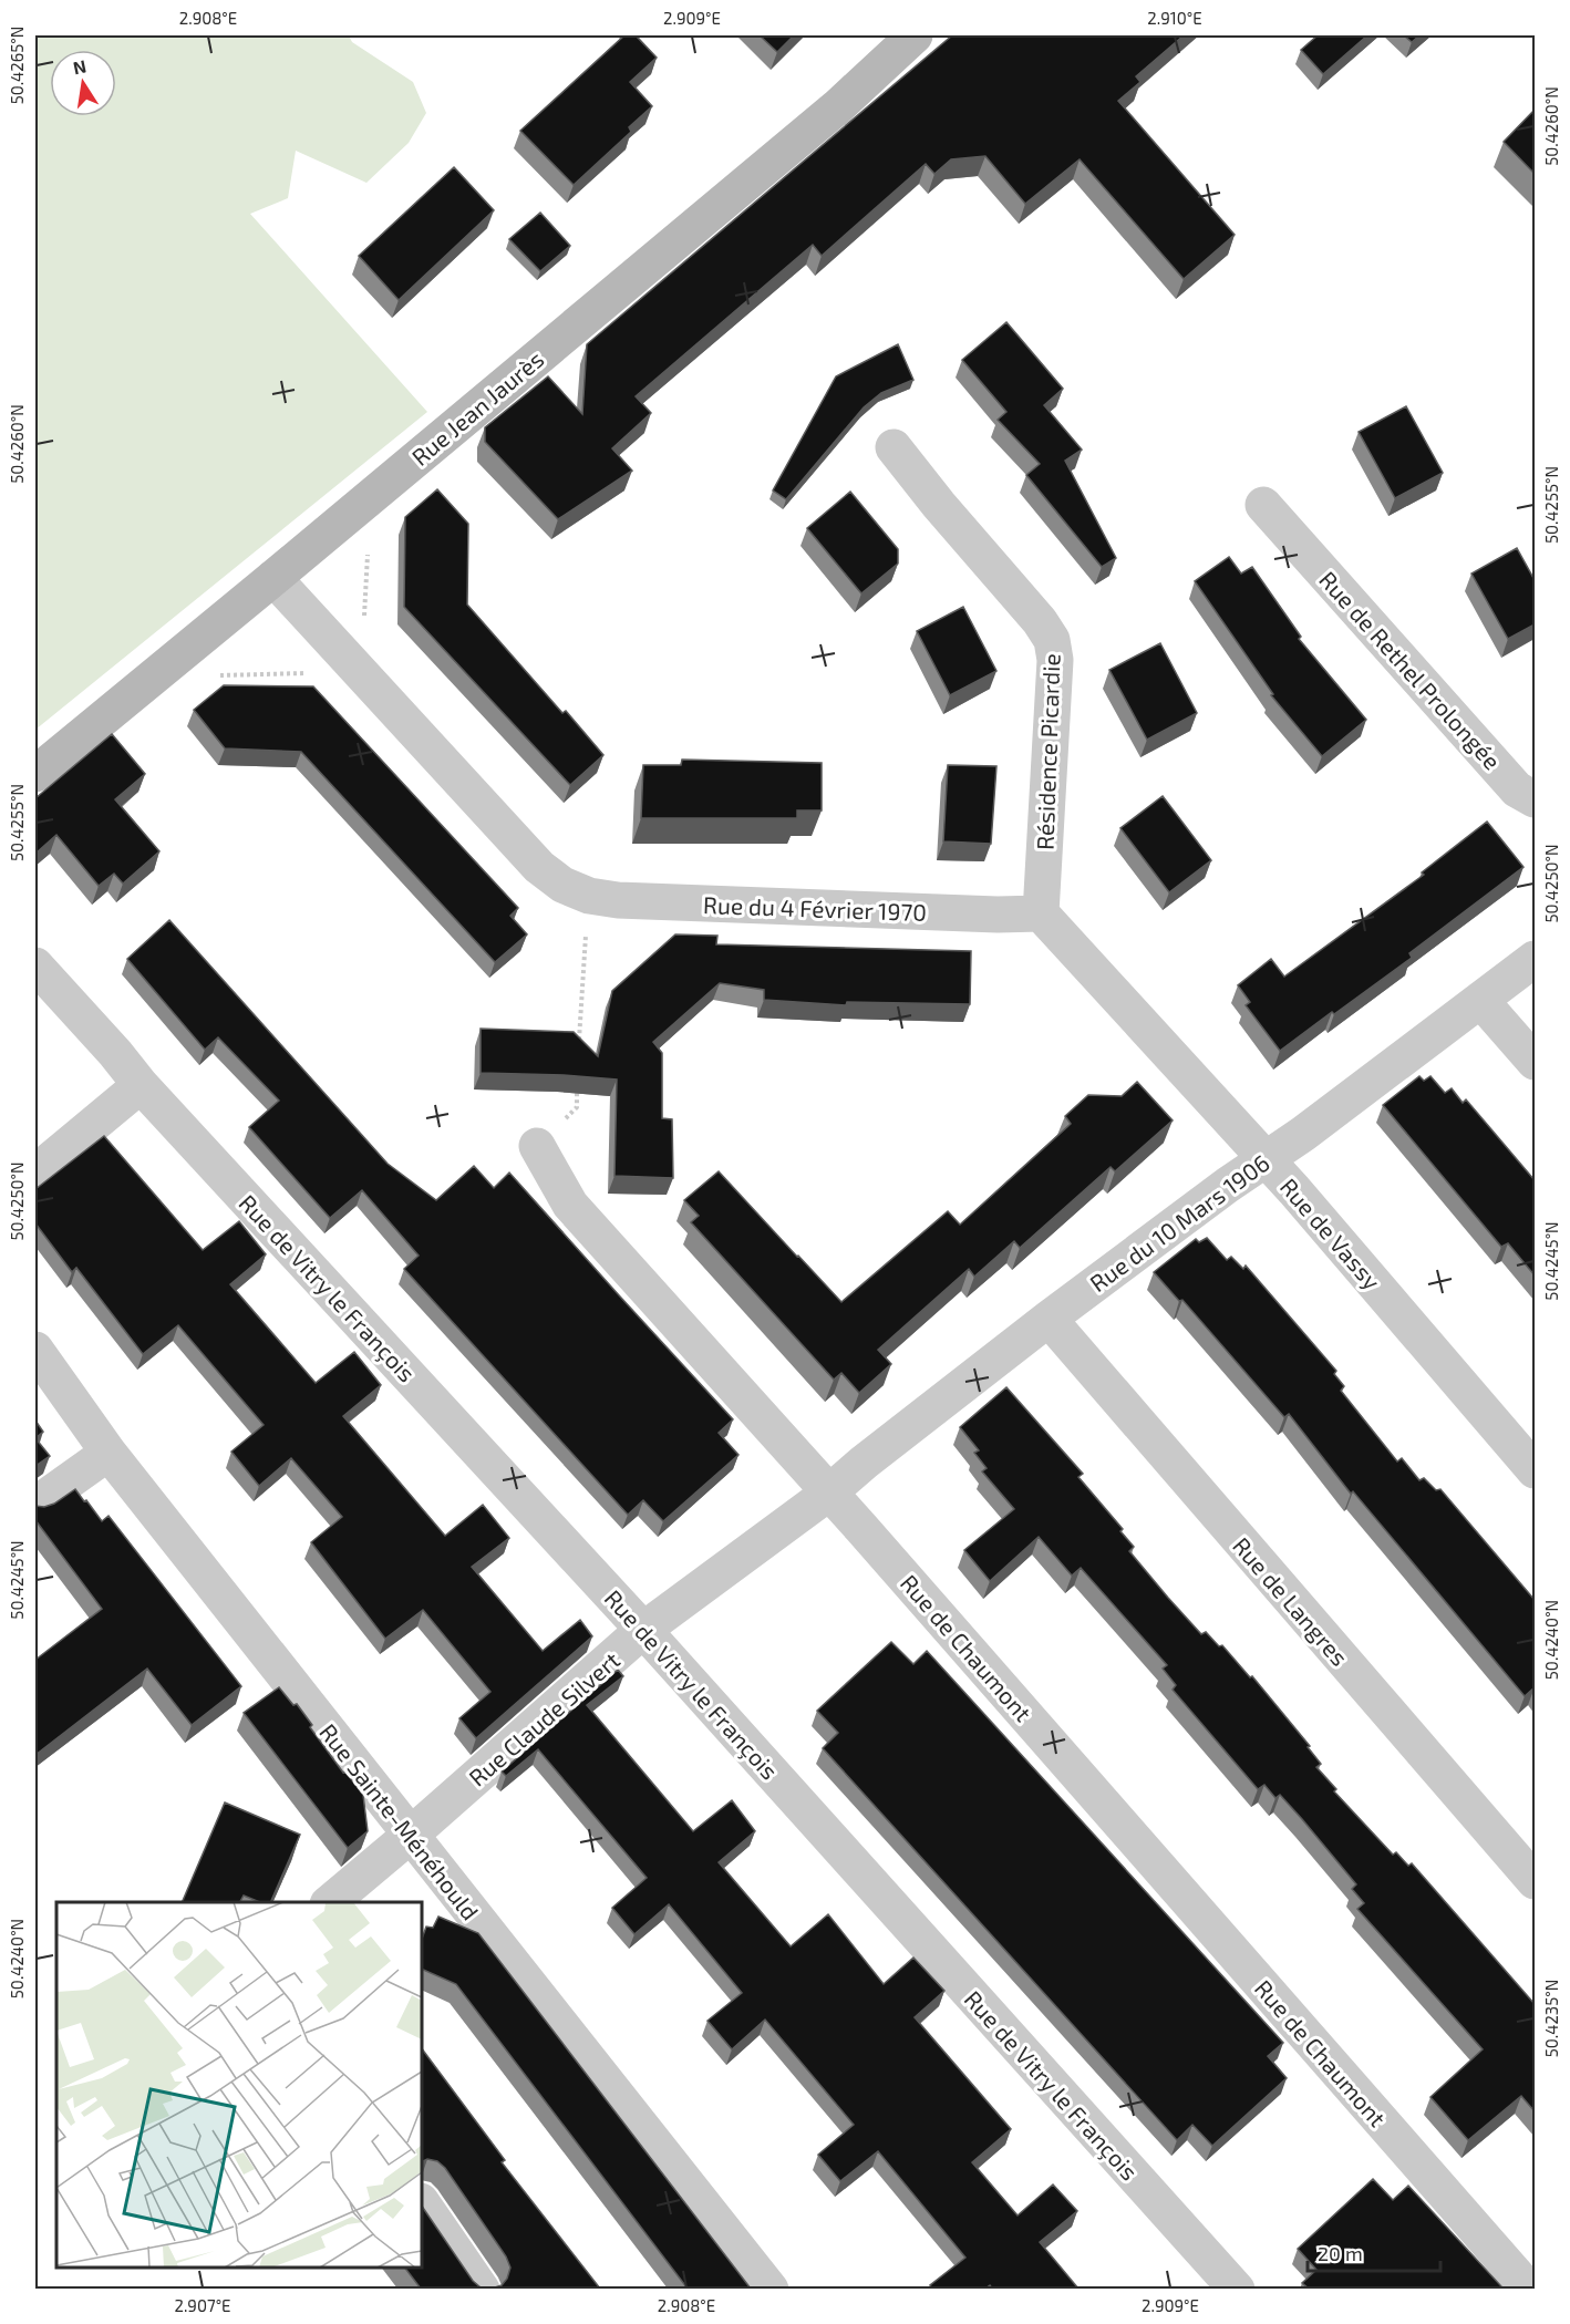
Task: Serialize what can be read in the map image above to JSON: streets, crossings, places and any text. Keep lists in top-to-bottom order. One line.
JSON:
{"streets":{"street":["Rue Jean Jaurès","Rue de Rethel Prolongée","Résidence Picardie","Rue du 4 Février 1970","Rue du 10 Mars 1906","Rue de Vassy","Rue de Vitry le François","Rue de Langres","Rue de Chaumont","Rue Claude Silvert","Rue Sainte-Ménéhould"]},"crossings":[["Rue Jean Jaurès","Rue du 4 Février 1970"],["Résidence Picardie","Rue du 4 Février 1970"],["Résidence Picardie","Rue de Vassy"],["Rue du 4 Février 1970","Rue de Vassy"],["Rue du 10 Mars 1906","Rue de Vassy"],["Rue du 10 Mars 1906","Rue de Langres"],["Rue du 10 Mars 1906","Rue de Chaumont"],["Rue du 10 Mars 1906","Rue Claude Silvert"],["Rue de Vitry le François","Rue Claude Silvert"],["Rue de Chaumont","Rue Claude Silvert"],["Rue Claude Silvert","Rue Sainte-Ménéhould"]],"scale_bar":"20 m","north":"top","coordinates":["2.908°E","2.909°E","2.910°E","50.4265°N","50.4260°N","50.4255°N","50.4250°N","50.4245°N","50.4240°N","50.4235°N","2.907°E"]}
